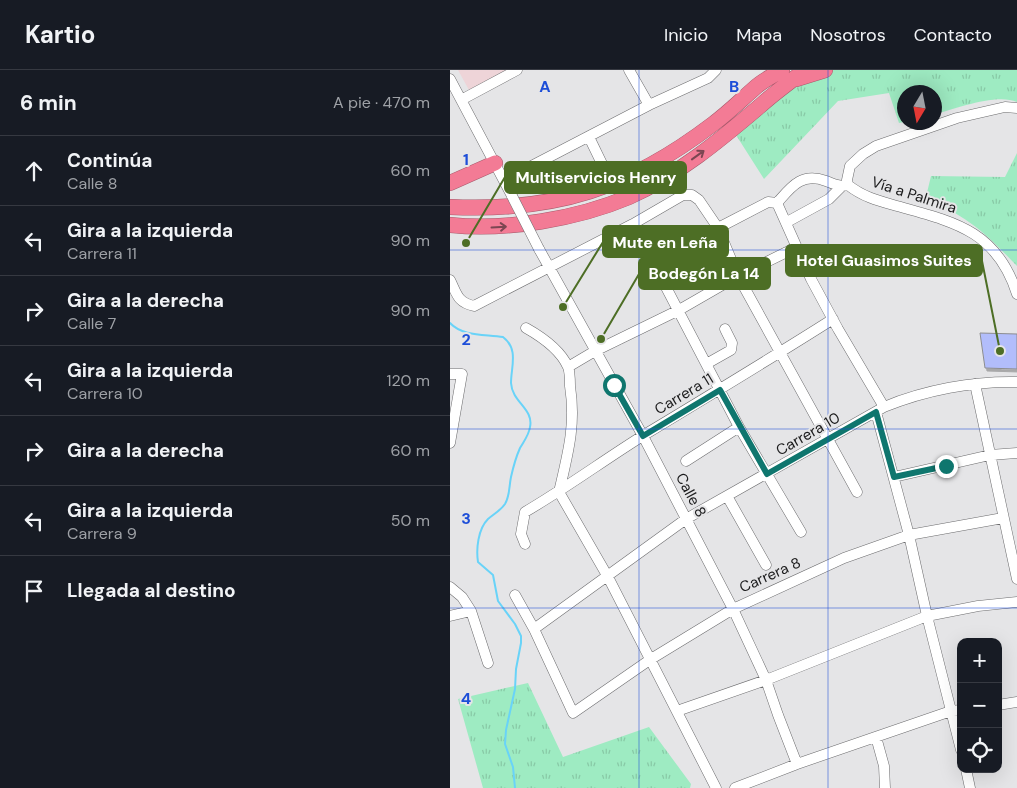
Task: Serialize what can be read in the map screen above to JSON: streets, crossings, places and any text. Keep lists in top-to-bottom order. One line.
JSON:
{"streets":{"street":["Vía a Palmira","Carrera 11","Carrera 10","Calle 8","Carrera 8"]},"crossings":[["Carrera 11","Calle 8"],["Carrera 10","Calle 8"],["Carrera 10","Carrera 8"],["Calle 8","Carrera 8"]],"places":["Multiservicios Henry","Mute en Leña","Bodegón La 14","Hotel Guasimos Suites"],"north":"bottom","page":{"header":"Kartio","nav":["Inicio","Mapa","Nosotros","Contacto"],"heading":["6 min","A pie · 470 m"],"list":[["Continúa","Calle 8","60 m"],["Gira a la izquierda","Carrera 11","90 m"],["Gira a la derecha","Calle 7","90 m"],["Gira a la izquierda","Carrera 10","120 m"],["Gira a la derecha","60 m"],["Gira a la izquierda","Carrera 9","50 m"],"Llegada al destino"],"map_buttons":["+","−"]},"grid":{"columns":["A","B"],"rows":["1","2","3","4"]}}
